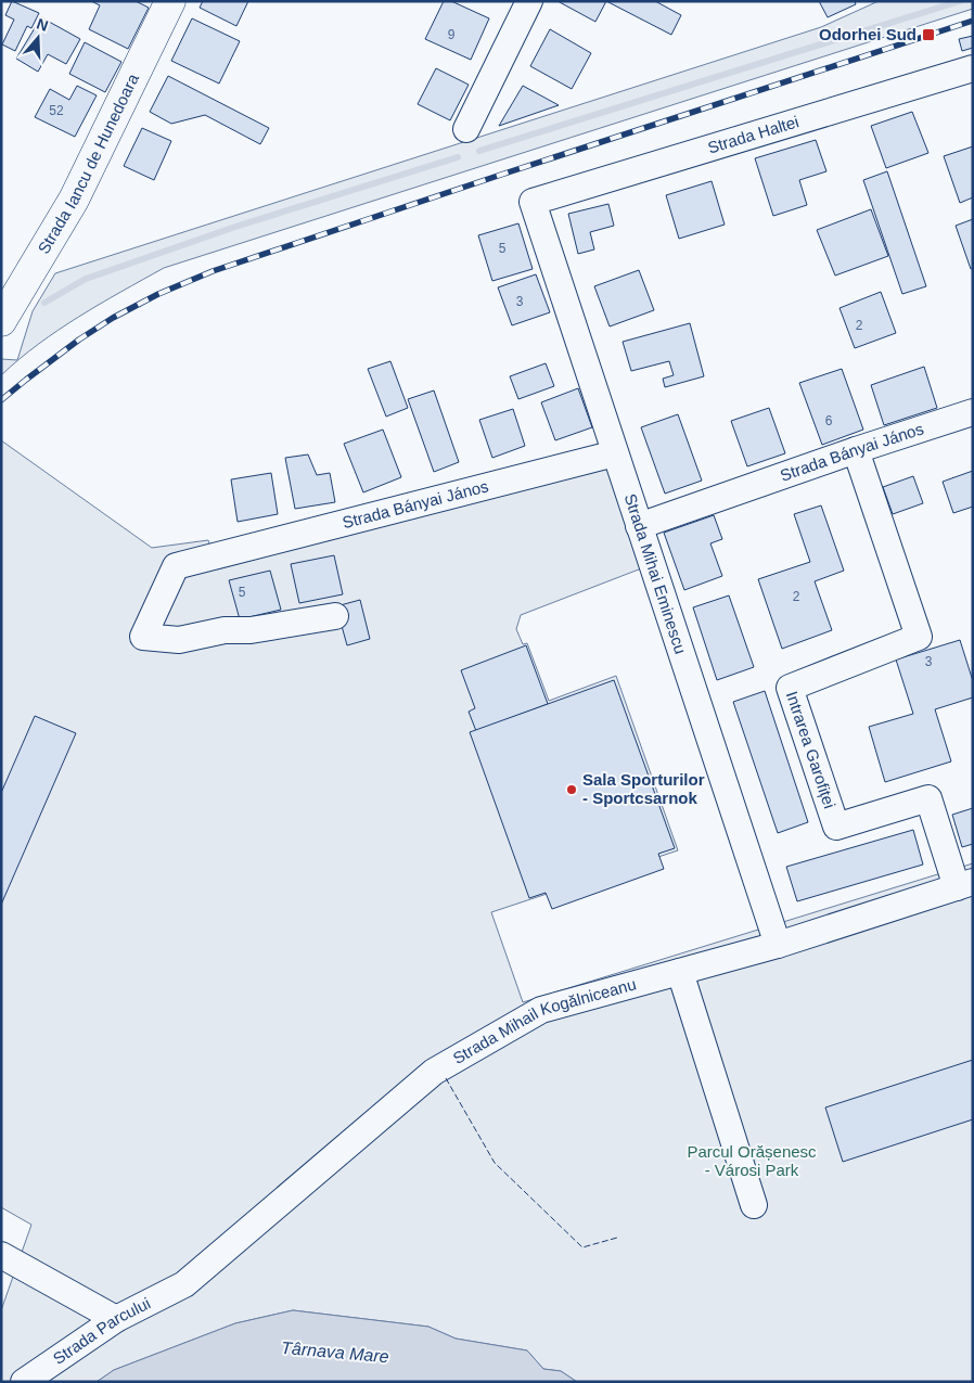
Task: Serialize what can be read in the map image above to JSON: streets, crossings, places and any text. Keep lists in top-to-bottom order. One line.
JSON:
{"streets":{"main road":["Strada Iancu de Hunedoara"],"street":["Strada Haltei","Strada Bányai János","Strada Mihai Eminescu","Intrarea Garofiței","Strada Mihail Kogălniceanu","Strada Parcului"]},"crossings":[["Strada Haltei","Strada Mihai Eminescu"],["Strada Bányai János","Strada Mihai Eminescu"],["Strada Bányai János","Intrarea Garofiței"],["Strada Mihai Eminescu","Strada Mihail Kogălniceanu"],["Intrarea Garofiței","Strada Mihail Kogălniceanu"],["Strada Mihail Kogălniceanu","Strada Parcului"]],"water":["Târnava Mare"],"parks":["Parcul Orășenesc - Városi Park"],"places":{"transit":["Odorhei Sud"],"other":["Sala Sporturilor - Sportcsarnok"]},"house_numbers":["9","52","5","3","2","6","5","2","3"],"north":"top"}
